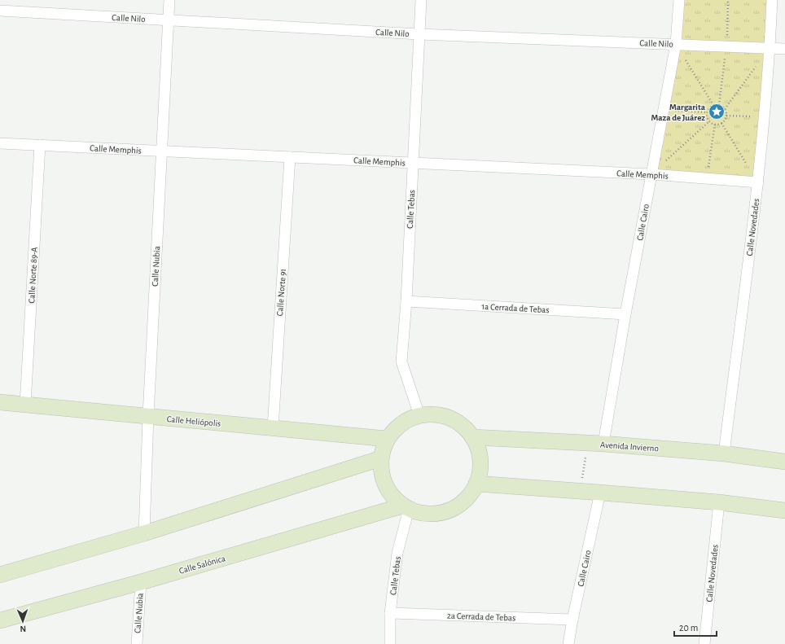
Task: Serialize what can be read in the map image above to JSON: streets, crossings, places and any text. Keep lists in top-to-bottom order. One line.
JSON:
{"streets":{"main road":["Calle Heliópolis","Avenida Invierno","Calle Salónica"],"street":["Calle Nilo","Calle Memphis","Calle Tebas","Calle Cairo","Calle Novedades","Calle Nubia","Calle Norte 89-A","Calle Norte 91","1a Cerrada de Tebas","2a Cerrada de Tebas"]},"crossings":[["Calle Nilo","Calle Tebas"],["Calle Nilo","Calle Cairo"],["Calle Nilo","Calle Novedades"],["Calle Nilo","Calle Nubia"],["Calle Memphis","Calle Tebas"],["Calle Memphis","Calle Cairo"],["Calle Memphis","Calle Novedades"],["Calle Memphis","Calle Nubia"],["Calle Memphis","Calle Norte 89-A"],["Calle Memphis","Calle Norte 91"],["Calle Tebas","1a Cerrada de Tebas"],["Calle Tebas","Calle Heliópolis"],["Calle Tebas","Avenida Invierno"],["Calle Tebas","Calle Salónica"],["Calle Tebas","2a Cerrada de Tebas"],["Calle Cairo","1a Cerrada de Tebas"],["Calle Cairo","Avenida Invierno"],["Calle Cairo","2a Cerrada de Tebas"],["Calle Novedades","Avenida Invierno"],["Calle Nubia","Calle Heliópolis"],["Calle Nubia","Calle Salónica"],["Calle Norte 89-A","Calle Heliópolis"],["Calle Norte 91","Calle Heliópolis"],["Calle Heliópolis","Avenida Invierno"],["Calle Heliópolis","Calle Salónica"],["Avenida Invierno","Calle Salónica"]],"places":{"place":["Margarita Maza de Juárez"]},"scale_bar":"20 m","north":"bottom"}
